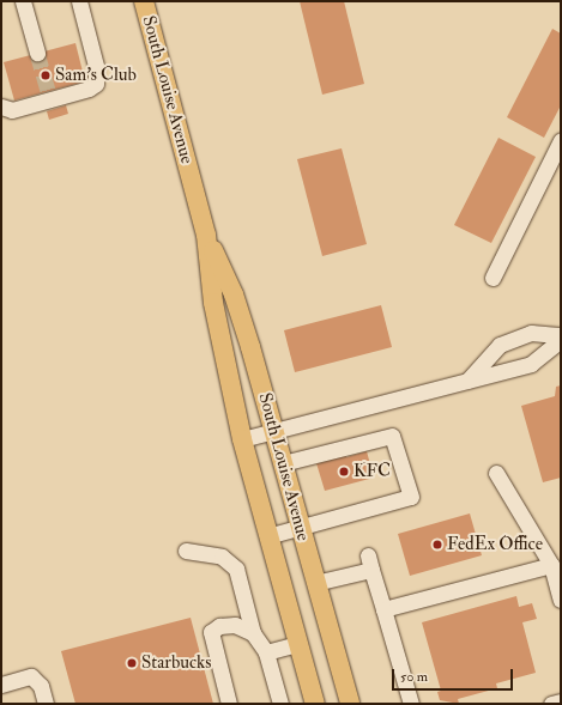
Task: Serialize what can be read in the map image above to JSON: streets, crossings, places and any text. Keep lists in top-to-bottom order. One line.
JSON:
{"streets":{"main road":["South Louise Avenue"]},"places":["Sam's Club","KFC","FedEx Office","Starbucks"],"scale_bar":"50 m"}
